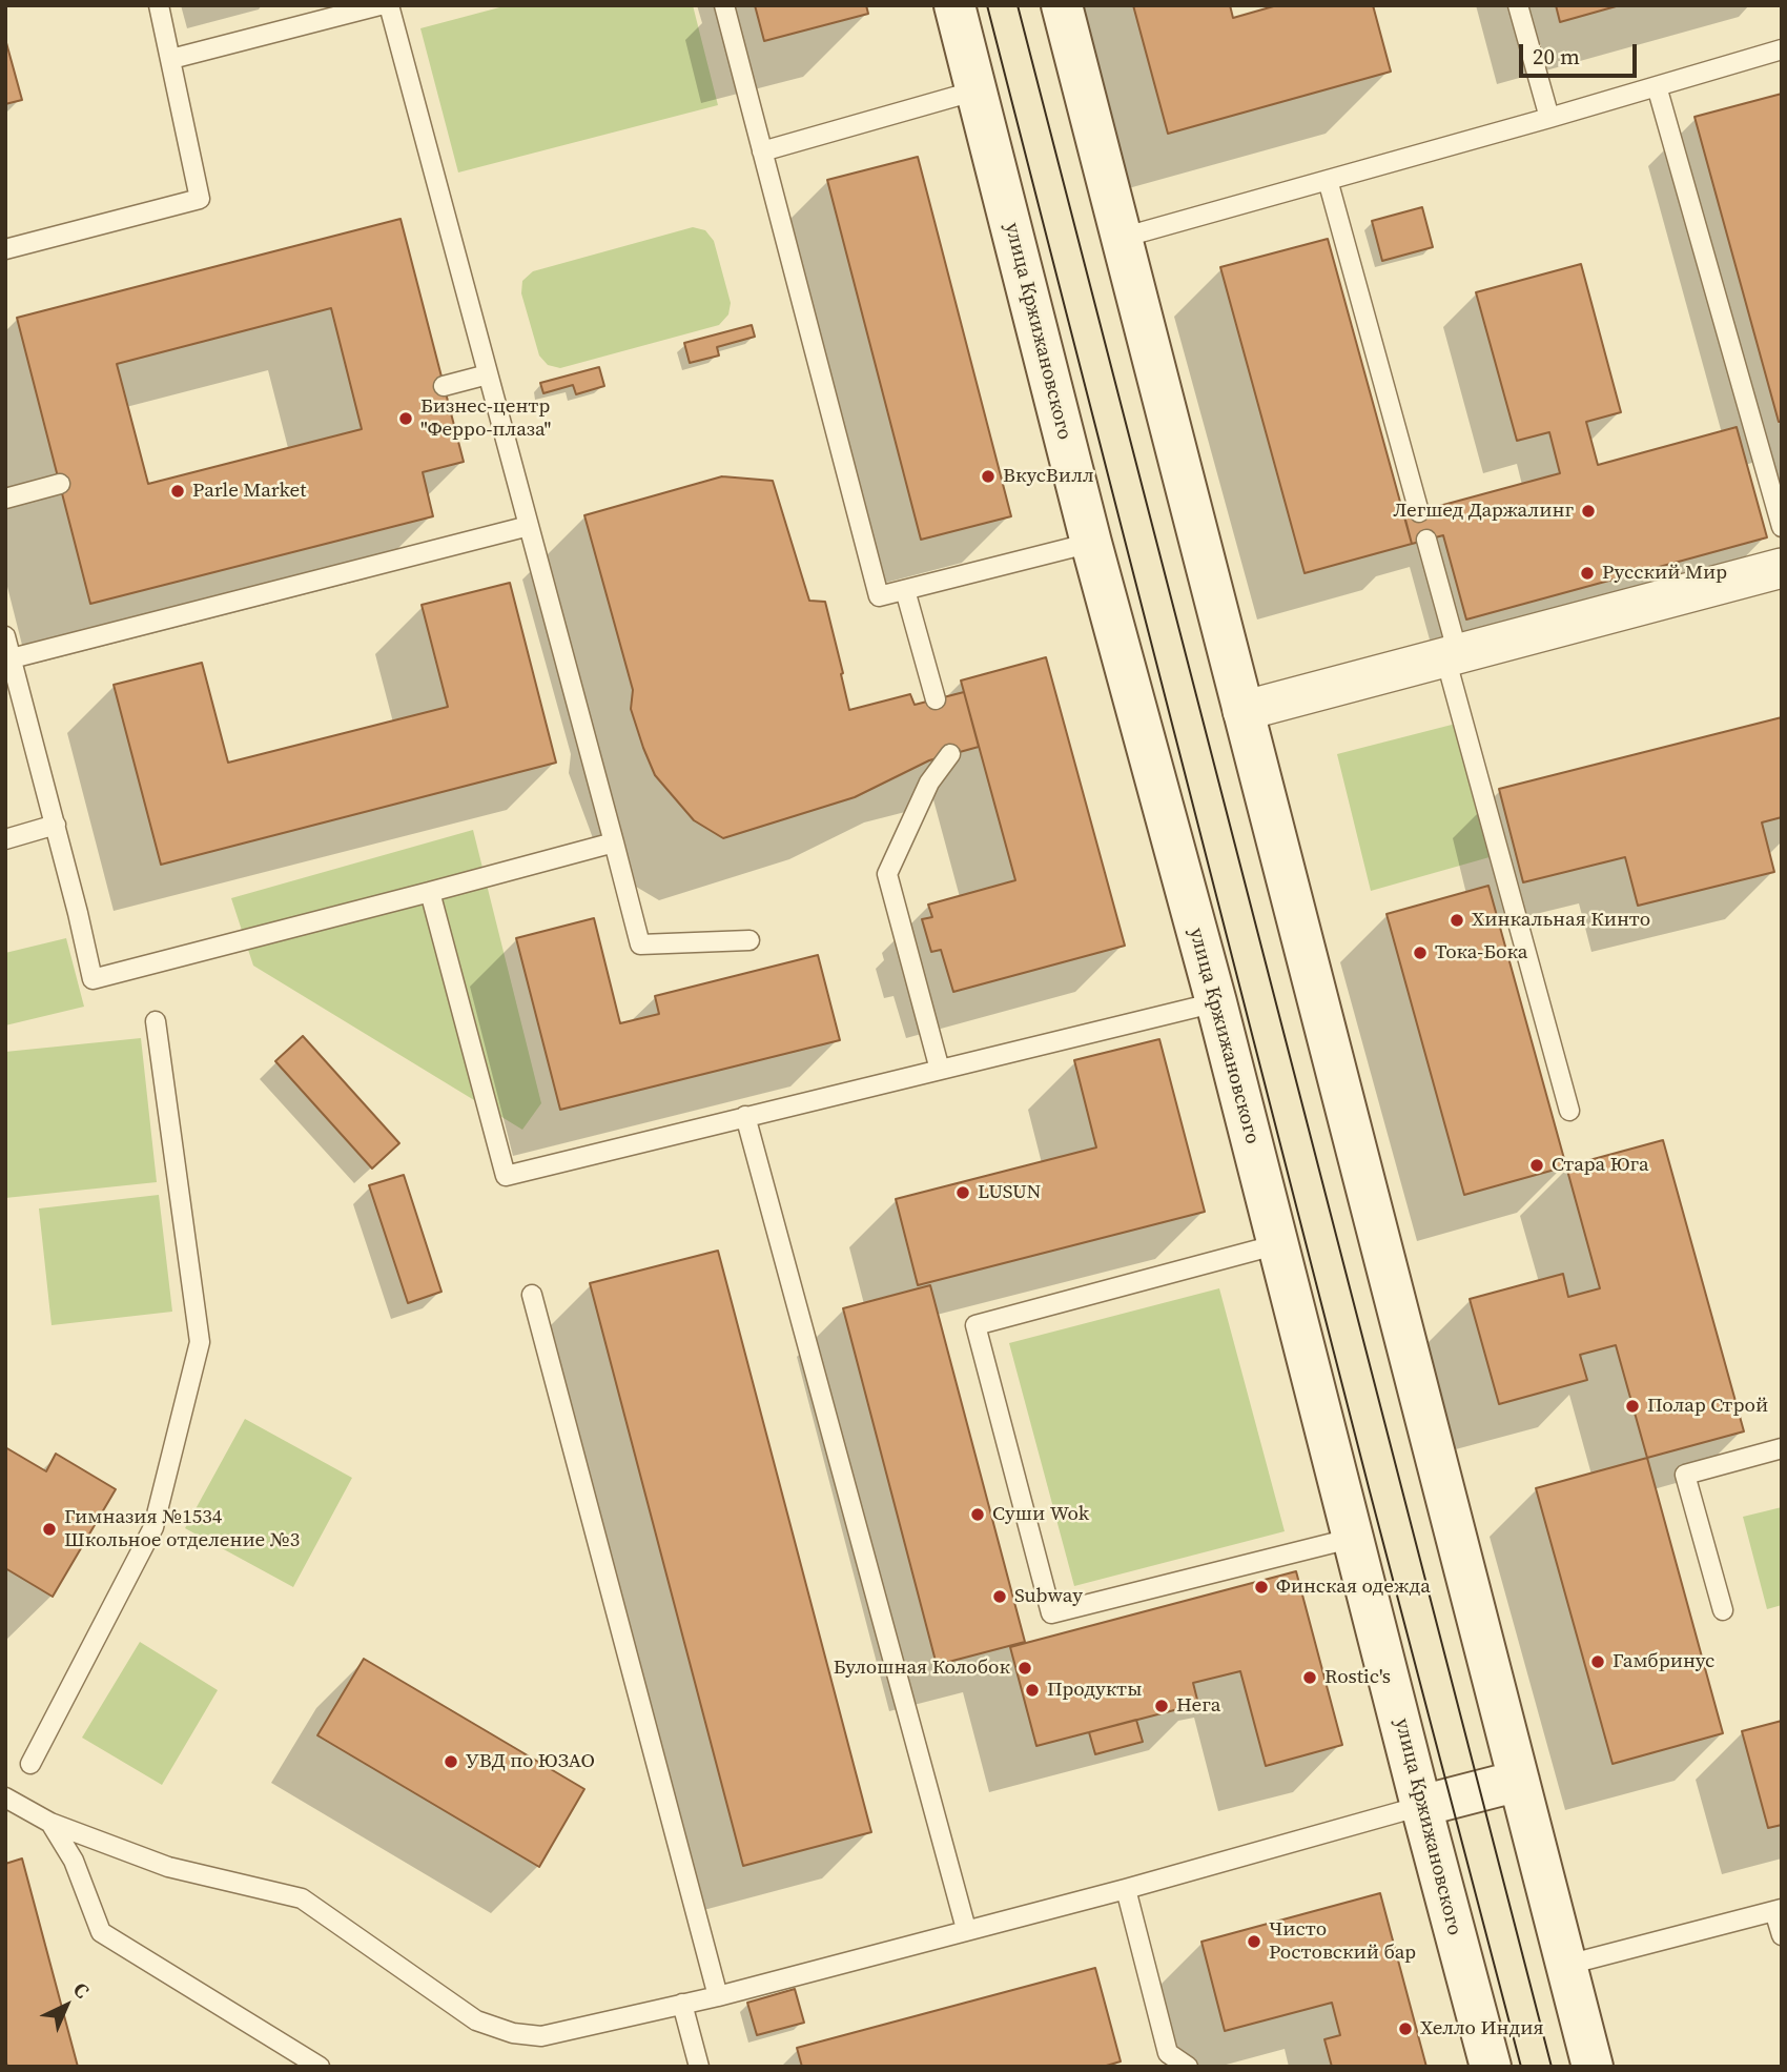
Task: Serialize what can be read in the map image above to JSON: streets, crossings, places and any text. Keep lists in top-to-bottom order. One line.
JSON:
{"streets":{"street":["улица Кржижановского"]},"places":["Бизнес-центр \"Ферро-плаза\"","ВкусВилл","Parle Market","Легшед Даржалинг","Русский Мир","Хинкальная Кинто","Тока-Бока","Стара Юга","LUSUN","Полар Строй","Суши Wok","Гимназия №1534 Школьное отделение №3","Финская одежда","Subway","Гамбринус","Булошная Колобок","Rostic's","Продукты","Нега","УВД по ЮЗАО","Чисто Ростовский бар","Хелло Индия"],"scale_bar":"20 m","north":"top right"}
